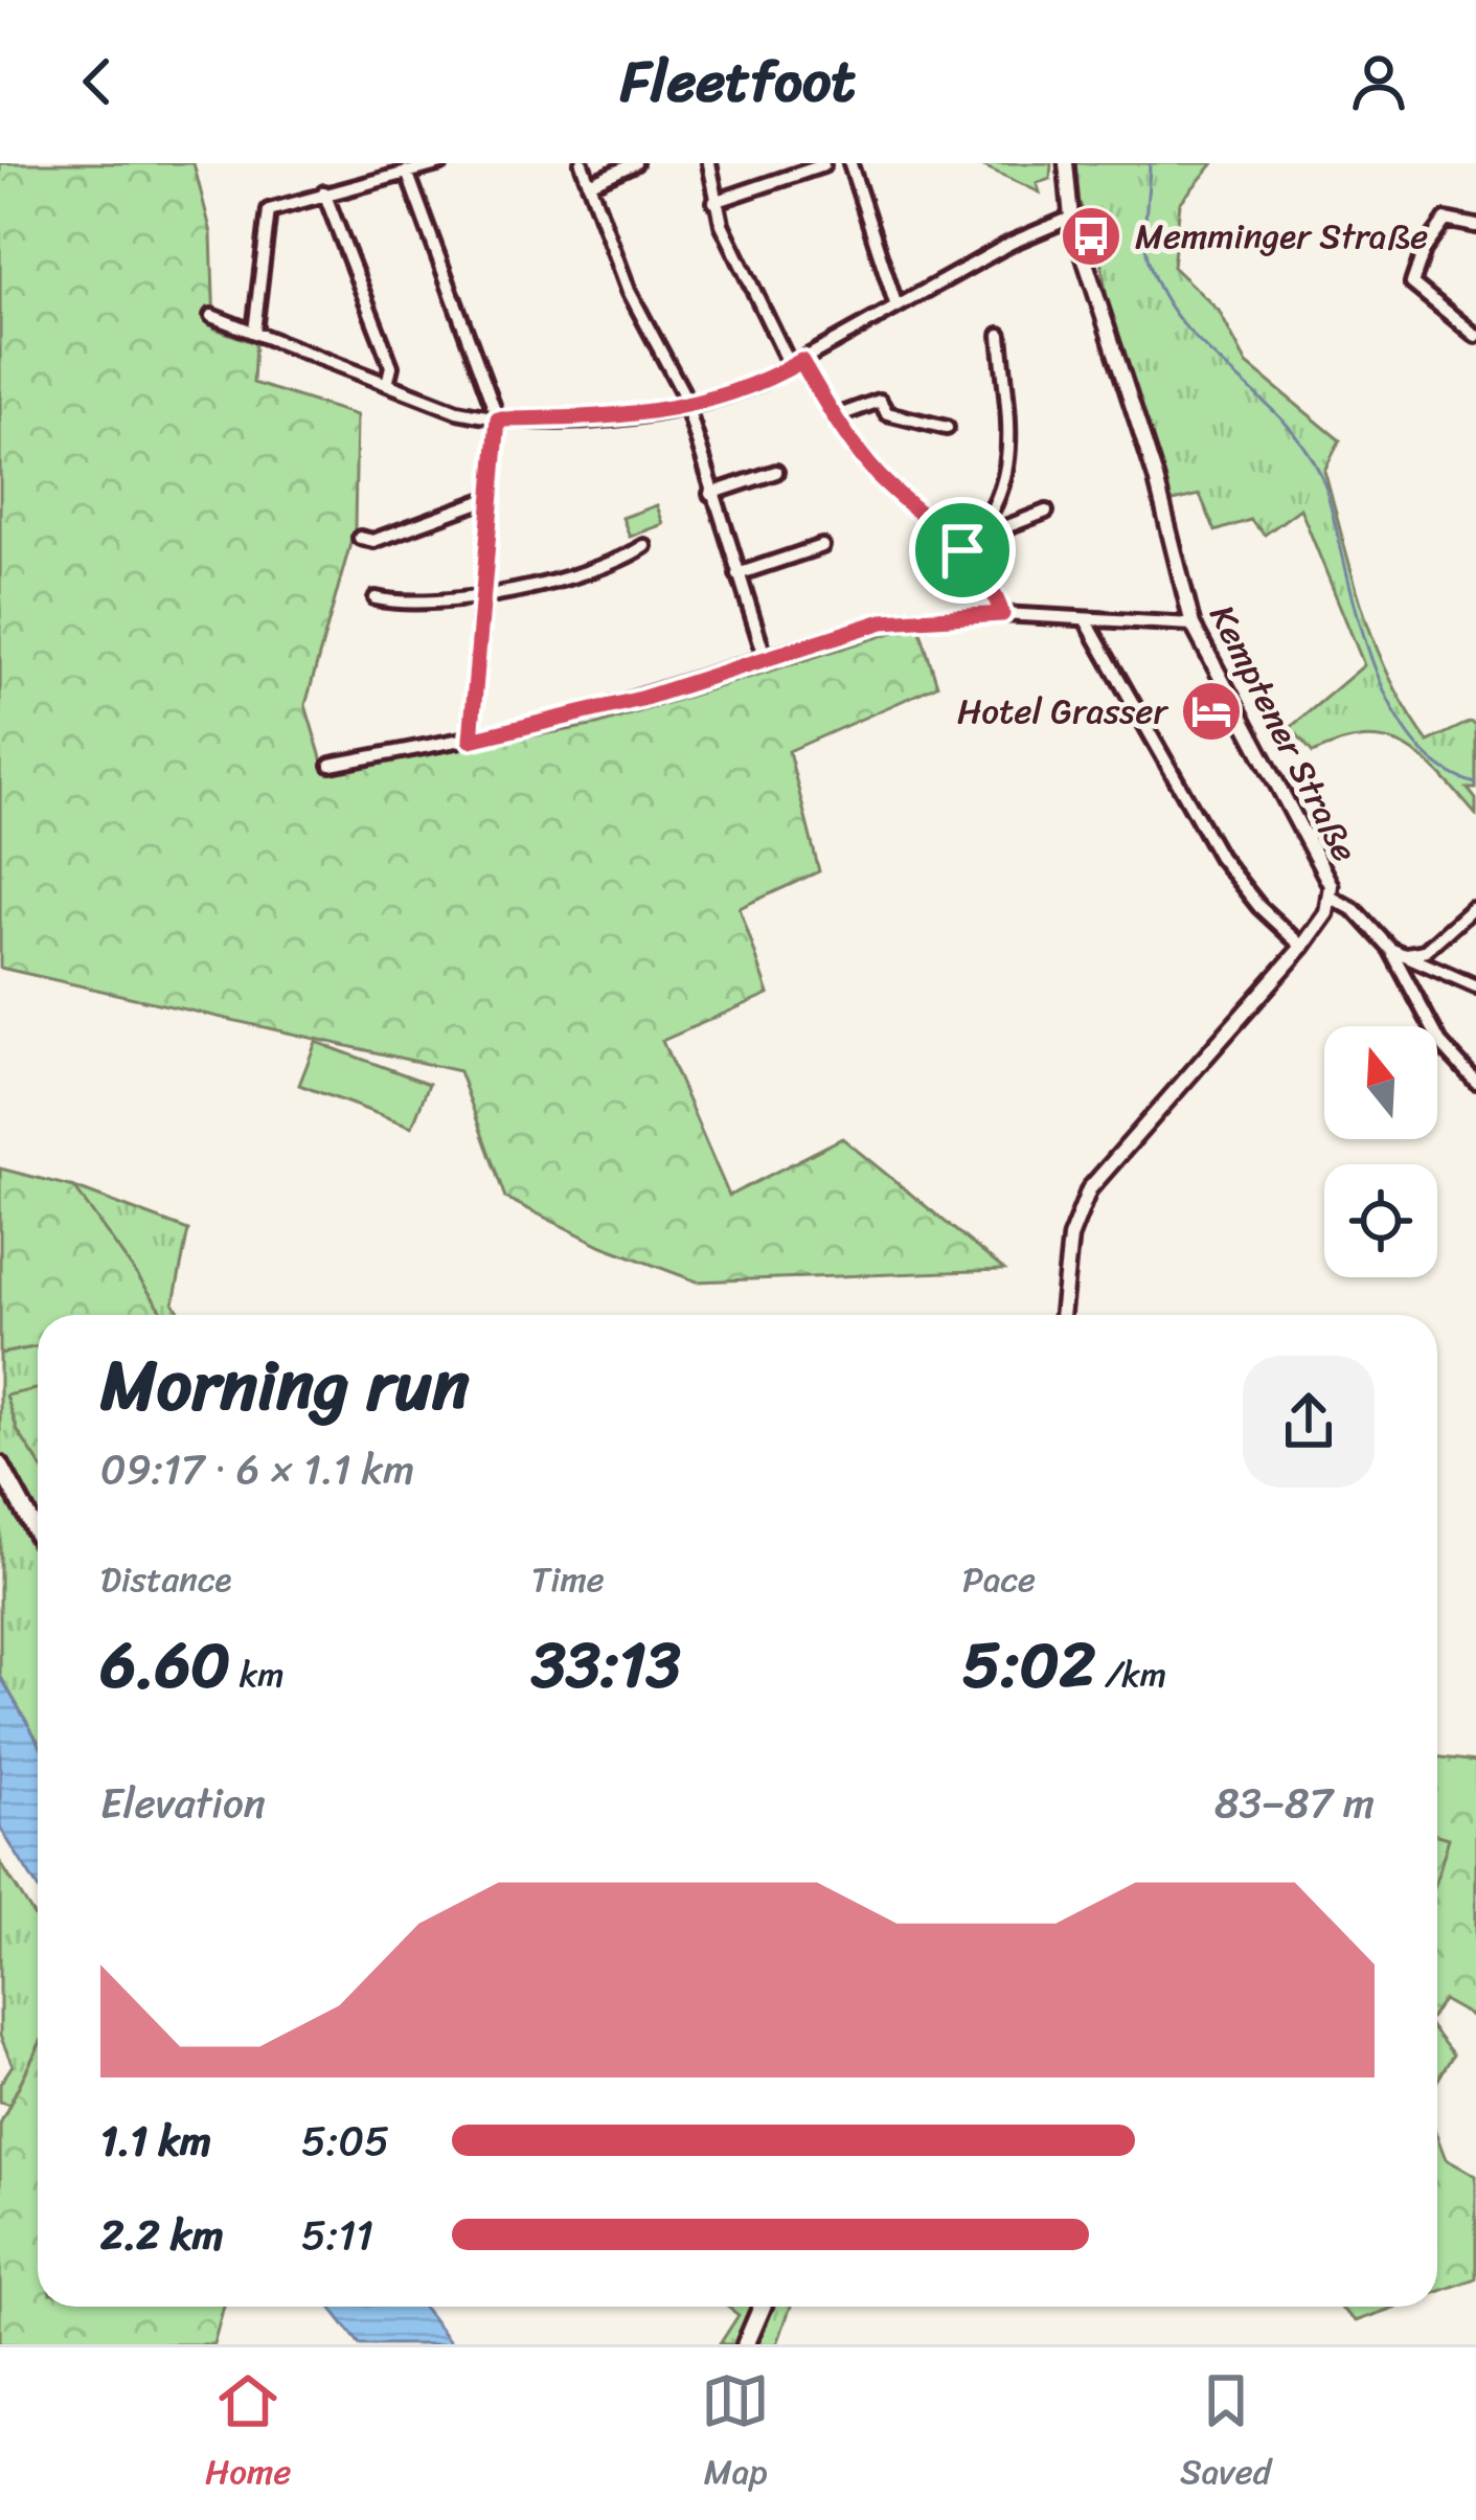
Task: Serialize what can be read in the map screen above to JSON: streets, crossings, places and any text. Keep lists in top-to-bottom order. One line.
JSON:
{"streets":{"street":["Kemptener Straße"]},"places":{"bus stop":["Memminger Straße"],"hotel":["Hotel Grasser"]},"north":"top","page":{"header":"Fleetfoot","heading":["Morning run","09:17 · 6 × 1.1 km"],"stats":[["Distance","6.60 km"],["Time","33:13"],["Pace","5:02 /km"]],"chart":["Elevation","83–87 m"],"list":[{"name":"1.1 km","note":"5:05"},{"name":"2.2 km","note":"5:11"}],"tabs":["Home","Map","Saved"]}}
